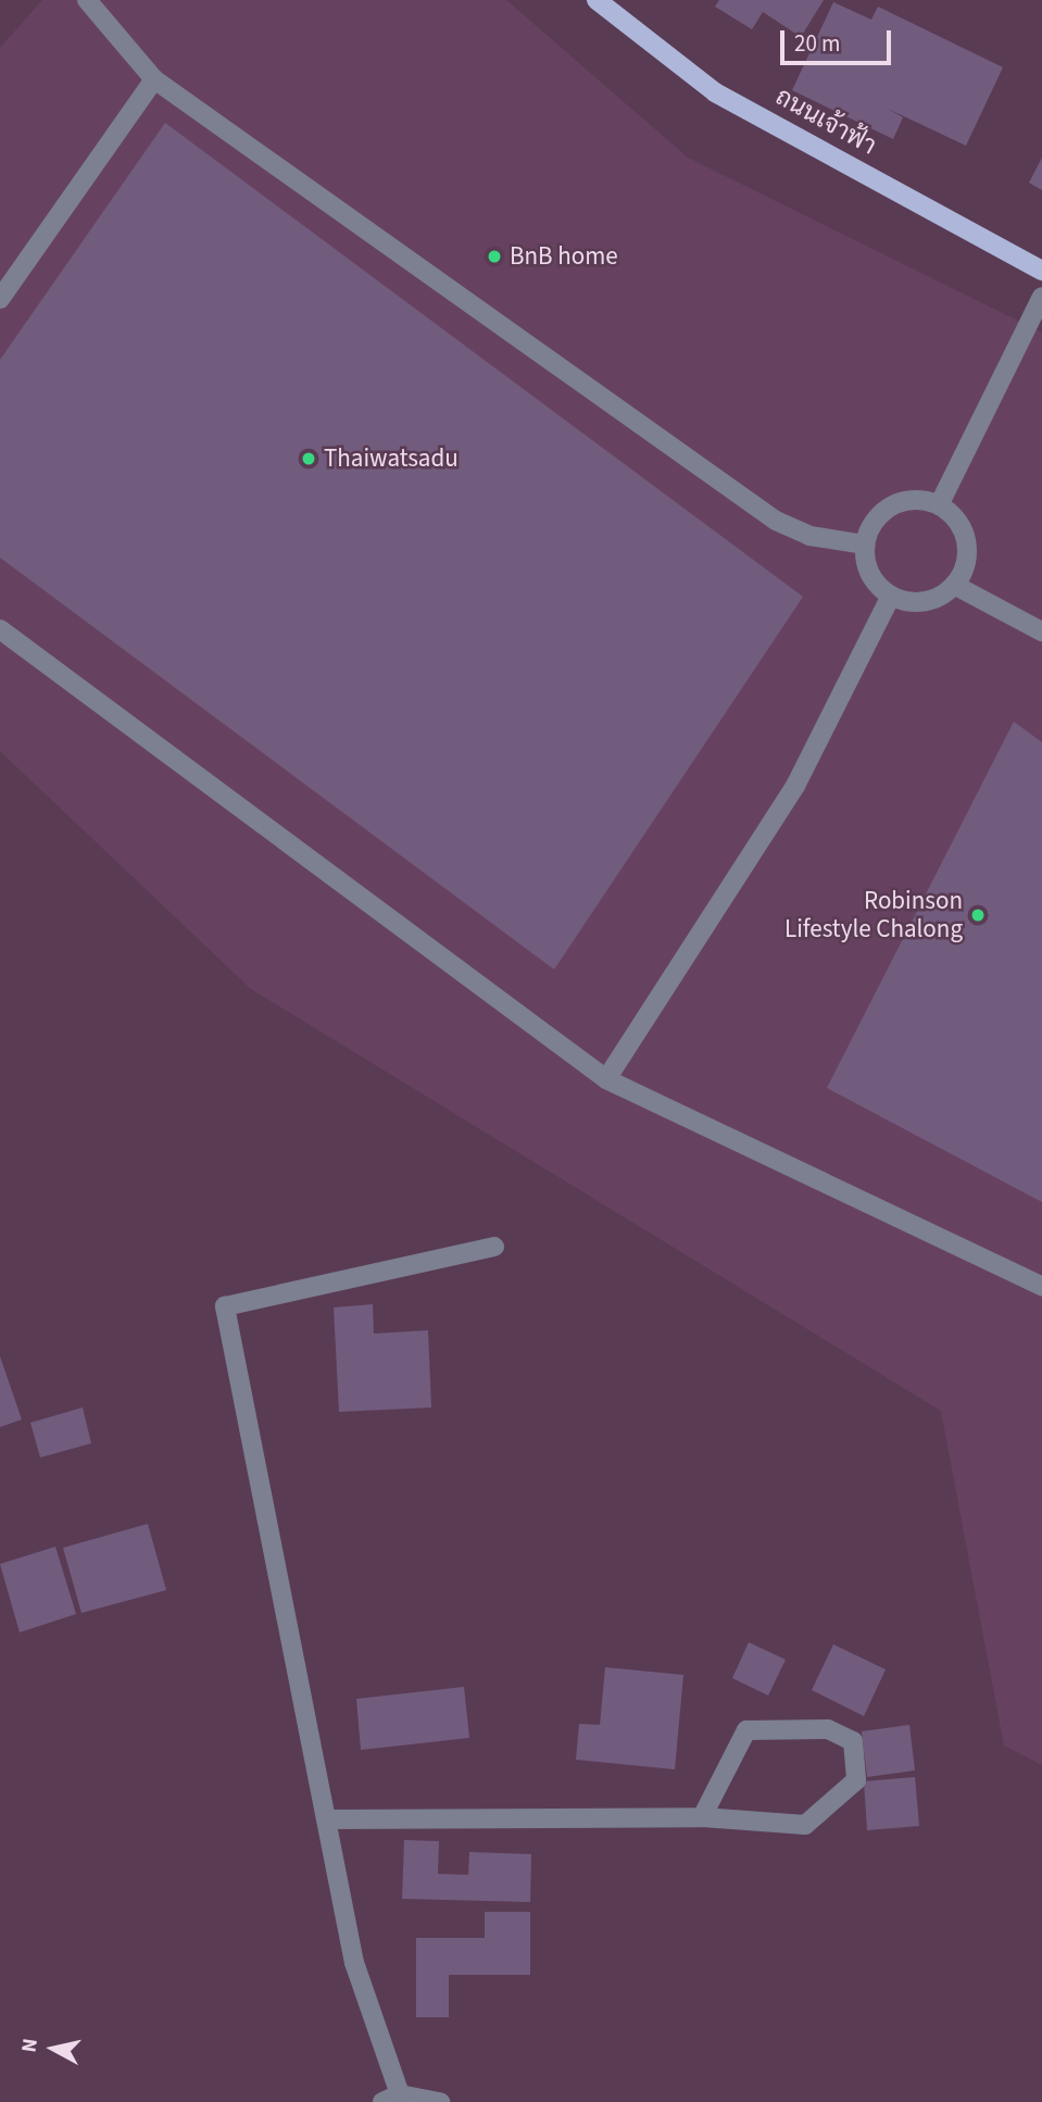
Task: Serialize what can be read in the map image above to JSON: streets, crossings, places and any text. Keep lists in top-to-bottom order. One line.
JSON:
{"streets":{"main road":["ถนนเจ้าฟ้า"]},"places":["BnB home","Thaiwatsadu","Robinson Lifestyle Chalong"],"scale_bar":"20 m","north":"left"}
